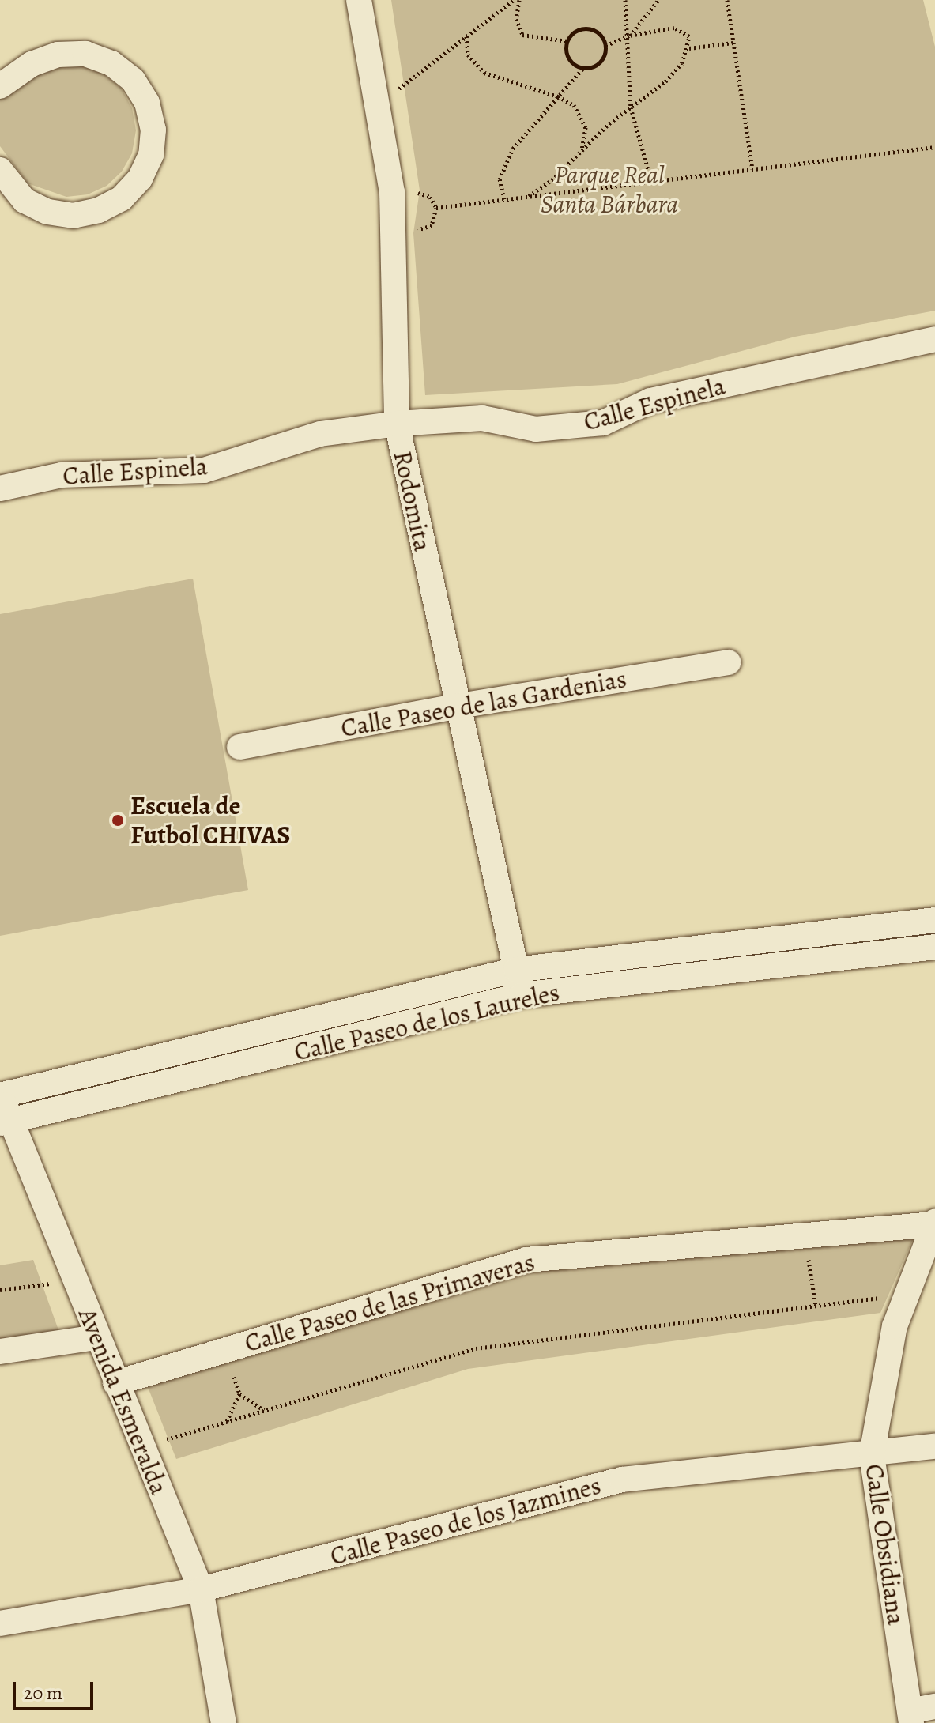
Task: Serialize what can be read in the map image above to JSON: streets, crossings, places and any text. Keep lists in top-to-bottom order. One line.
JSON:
{"streets":{"street":["Calle Espinela","Rodomita","Calle Paseo de las Gardenias","Calle Paseo de los Laureles","Calle Paseo de las Primaveras","Avenida Esmeralda","Calle Paseo de los Jazmines","Calle Obsidiana"]},"crossings":[["Calle Espinela","Rodomita"],["Rodomita","Calle Paseo de las Gardenias"],["Rodomita","Calle Paseo de los Laureles"],["Calle Paseo de los Laureles","Avenida Esmeralda"],["Calle Paseo de las Primaveras","Avenida Esmeralda"],["Calle Paseo de las Primaveras","Calle Obsidiana"],["Avenida Esmeralda","Calle Paseo de los Jazmines"],["Calle Paseo de los Jazmines","Calle Obsidiana"]],"parks":["Parque Real Santa Bárbara"],"places":["Escuela de Futbol CHIVAS"],"scale_bar":"20 m"}
